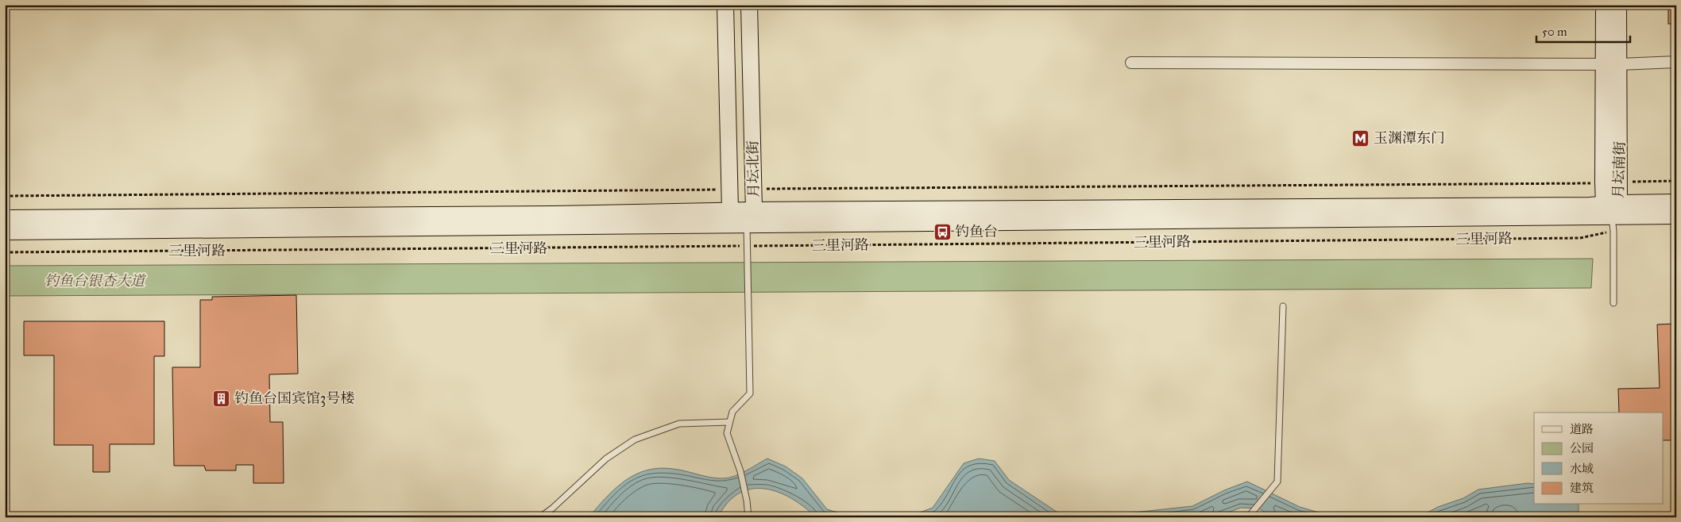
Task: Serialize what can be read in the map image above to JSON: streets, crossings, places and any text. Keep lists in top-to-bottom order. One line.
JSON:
{"streets":{"main road":["月坛北街","月坛南街","三里河路"]},"crossings":[["月坛北街","三里河路"],["月坛南街","三里河路"]],"parks":["钓鱼台银杏大道"],"places":{"metro station":["玉渊潭东门"],"bus stop":["钓鱼台"],"building":["钓鱼台国宾馆3号楼"]},"legend":["道路","公园","水域","建筑"],"scale_bar":"50 m"}
